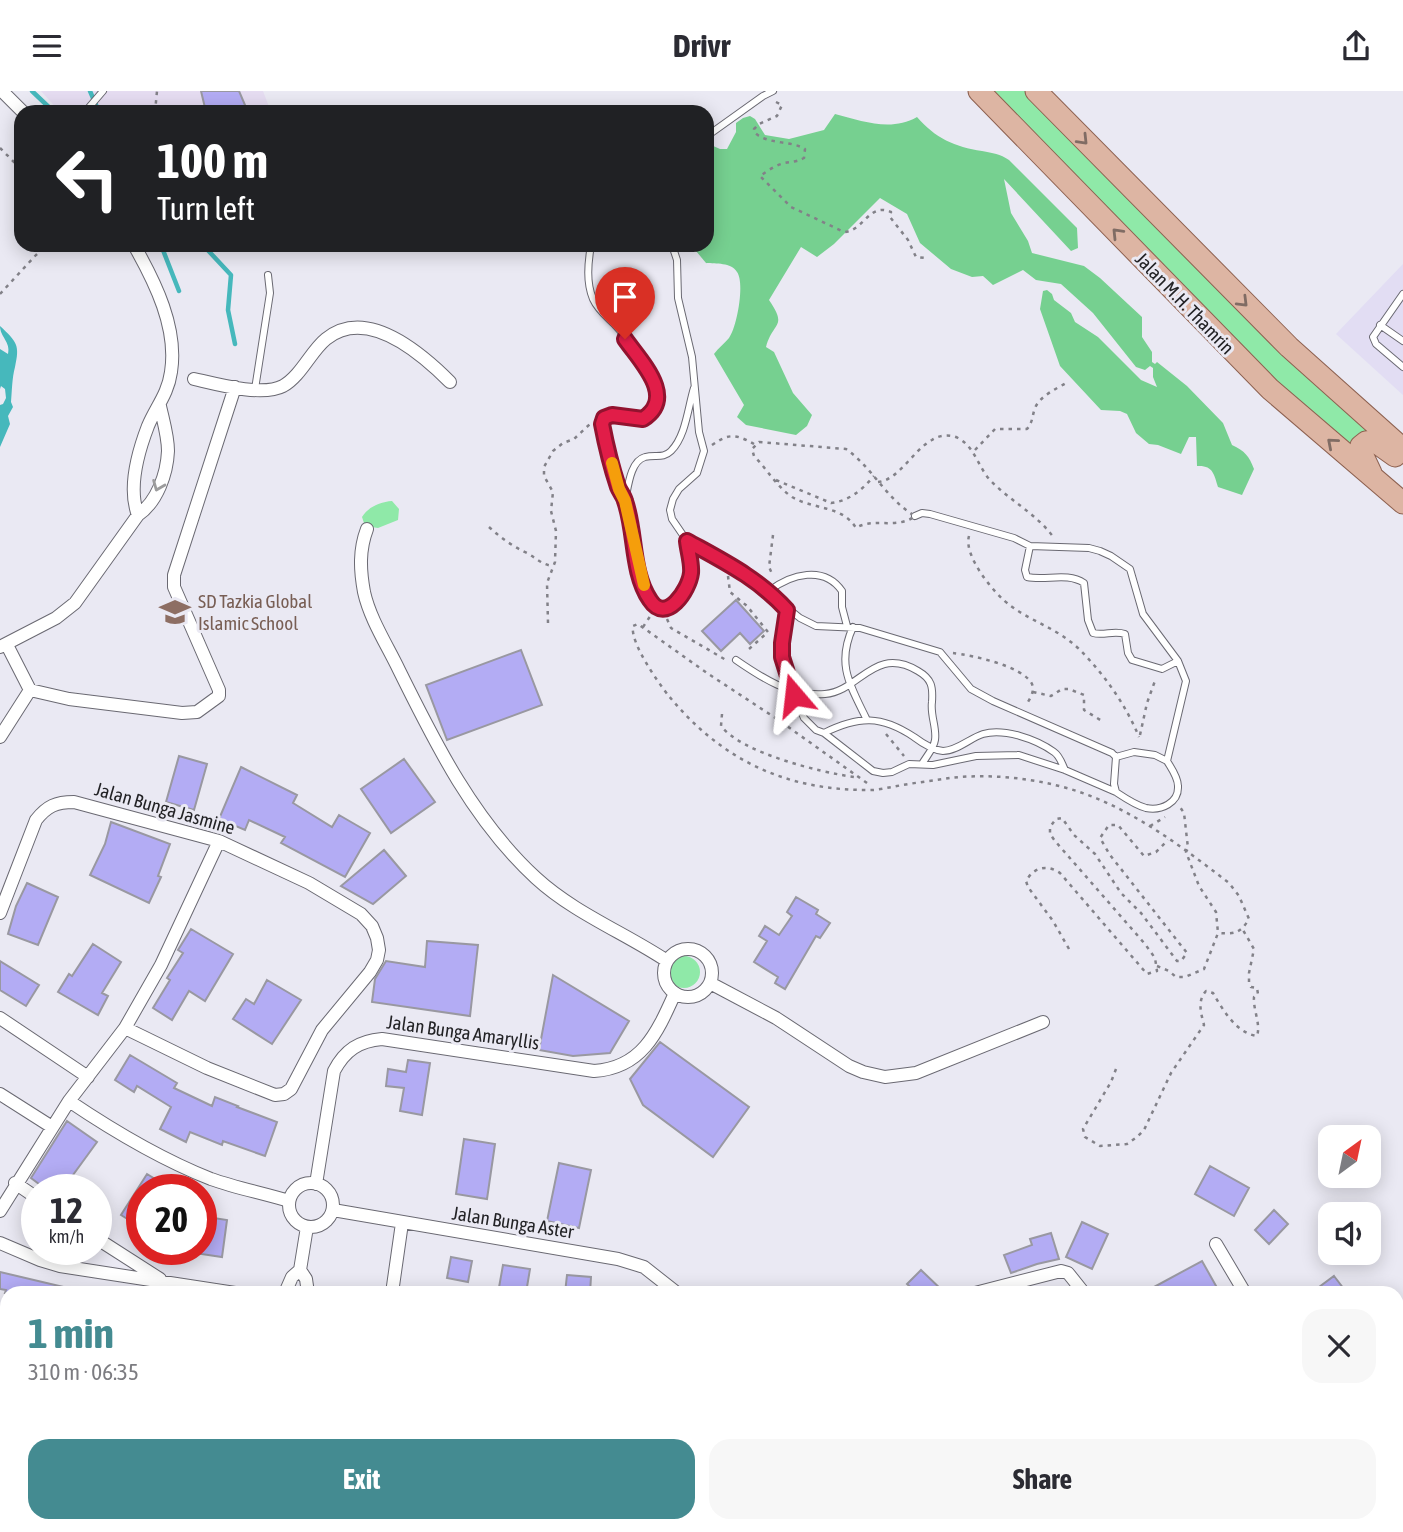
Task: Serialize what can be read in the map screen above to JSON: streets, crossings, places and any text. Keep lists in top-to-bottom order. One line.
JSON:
{"streets":{"main road":["Jalan M.H. Thamrin"],"street":["Jalan Bunga Jasmine","Jalan Bunga Amaryllis","Jalan Bunga Aster"]},"crossings":[["Jalan Bunga Amaryllis","Jalan Bunga Aster"]],"places":{"school or university":["SD Tazkia Global Islamic School"]},"north":"top right","page":{"header":"Drivr","turn":["100 m","Turn left"],"speed":"12 km/h","limit":"20","heading":["1 min","310 m · 06:35"],"buttons":["Exit","Share"]}}
